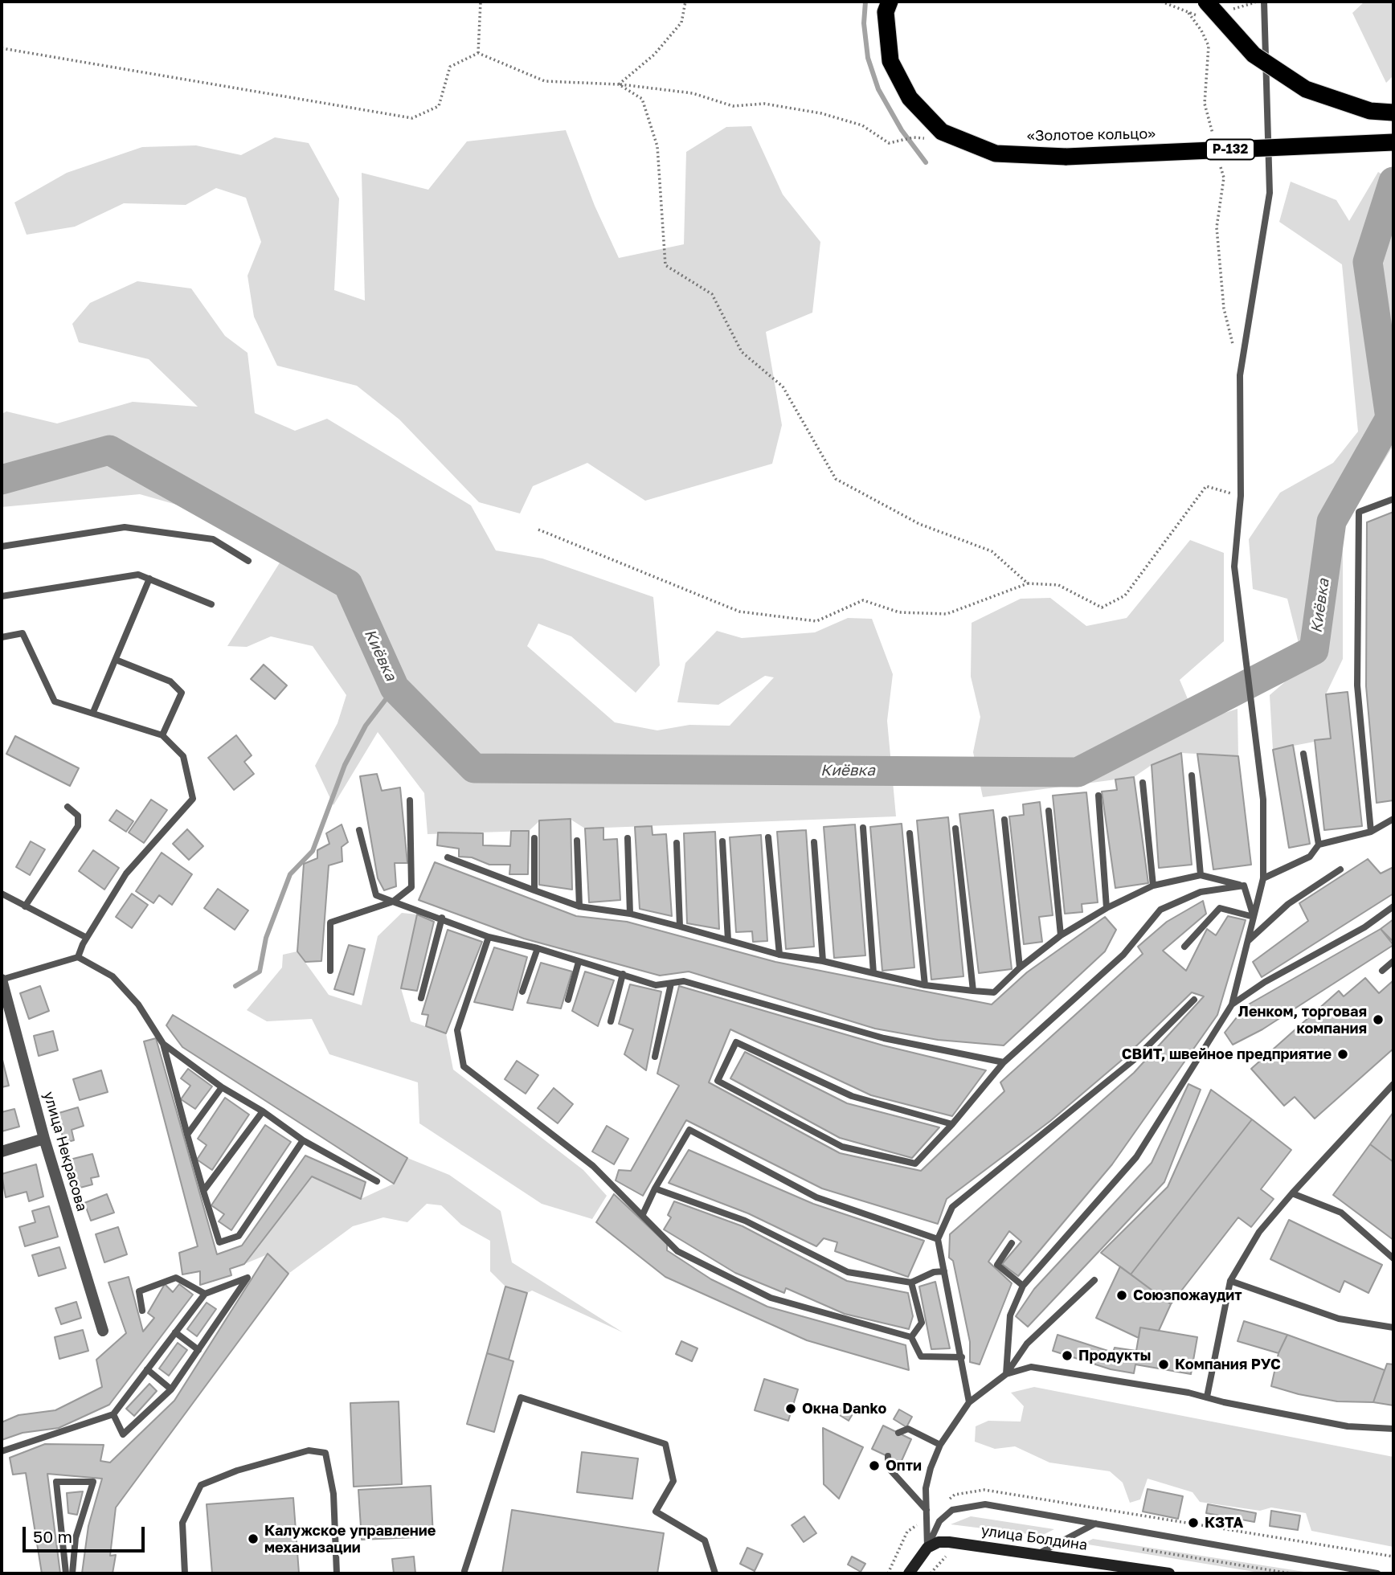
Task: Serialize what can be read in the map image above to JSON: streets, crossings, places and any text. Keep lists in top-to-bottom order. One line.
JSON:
{"streets":{"highway":["«Золотое кольцо»","Р-132"],"main road":["улица Болдина"],"street":["улица Некрасова"]},"water":["Киёвка"],"places":["Ленком, торговая компания","СВИТ, швейное предприятие","Союзпожаудит","Продукты","Компания РУС","Окна Danko","Опти","КЗТА","Калужское управление механизации"],"scale_bar":"50 m"}
